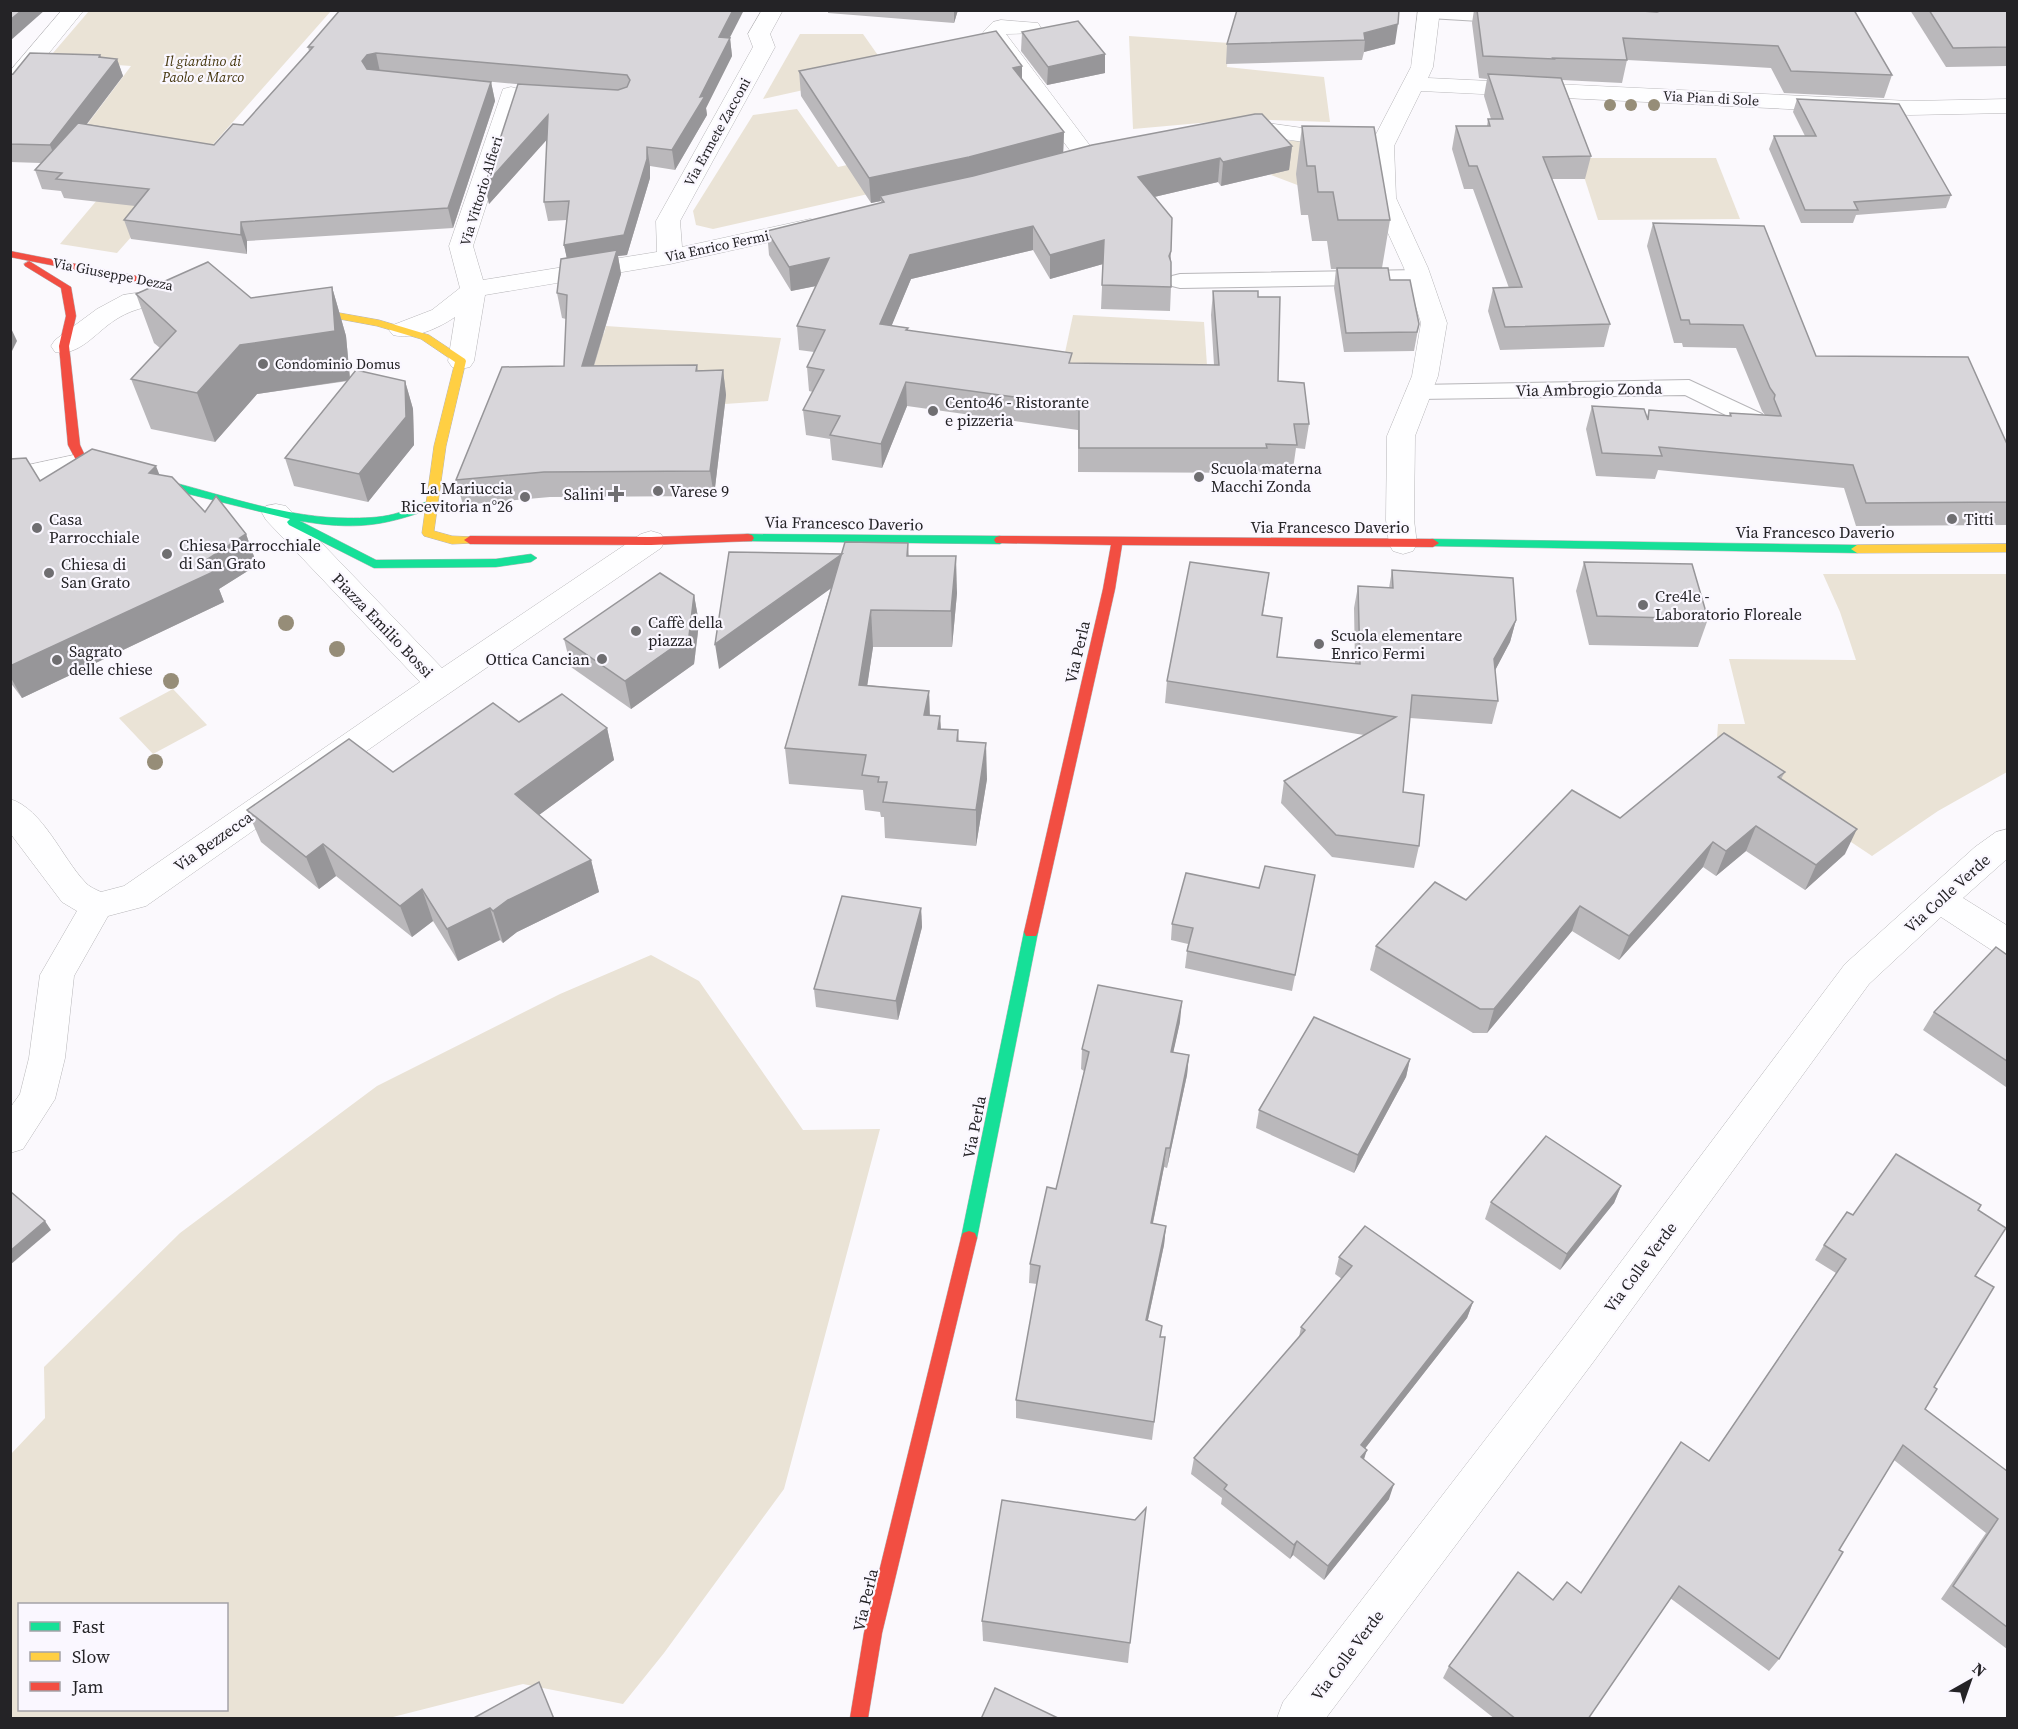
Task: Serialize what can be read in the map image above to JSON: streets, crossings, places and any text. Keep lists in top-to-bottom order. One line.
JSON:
{"streets":{"street":["Via Pian di Sole","Via Ermete Zacconi","Via Vittorio Alfieri","Via Enrico Fermi","Via Giuseppe Dezza","Via Francesco Daverio","Piazza Emilio Bossi","Via Perla","Via Bezzecca","Via Colle Verde"],"lane":["Via Ambrogio Zonda"]},"crossings":[["Via Ermete Zacconi","Via Enrico Fermi"],["Via Vittorio Alfieri","Via Enrico Fermi"],["Via Francesco Daverio","Piazza Emilio Bossi"],["Via Francesco Daverio","Via Perla"],["Via Francesco Daverio","Via Bezzecca"],["Piazza Emilio Bossi","Via Bezzecca"]],"parks":["Il giardino di Paolo e Marco"],"places":{"other":["Condominio Domus","Cento46 - Ristorante e pizzeria","Scuola materna Macchi Zonda","Varese 9","La Mariuccia Ricevitoria n°26","Titti","Casa Parrocchiale","Chiesa Parrocchiale di San Grato","Chiesa di San Grato","Cre4le - Laboratorio Floreale","Caffè della piazza","Scuola elementare Enrico Fermi","Ottica Cancian","Sagrato delle chiese"],"health":["Salini"]},"legend":["Fast","Slow","Jam"],"north":"top right"}
